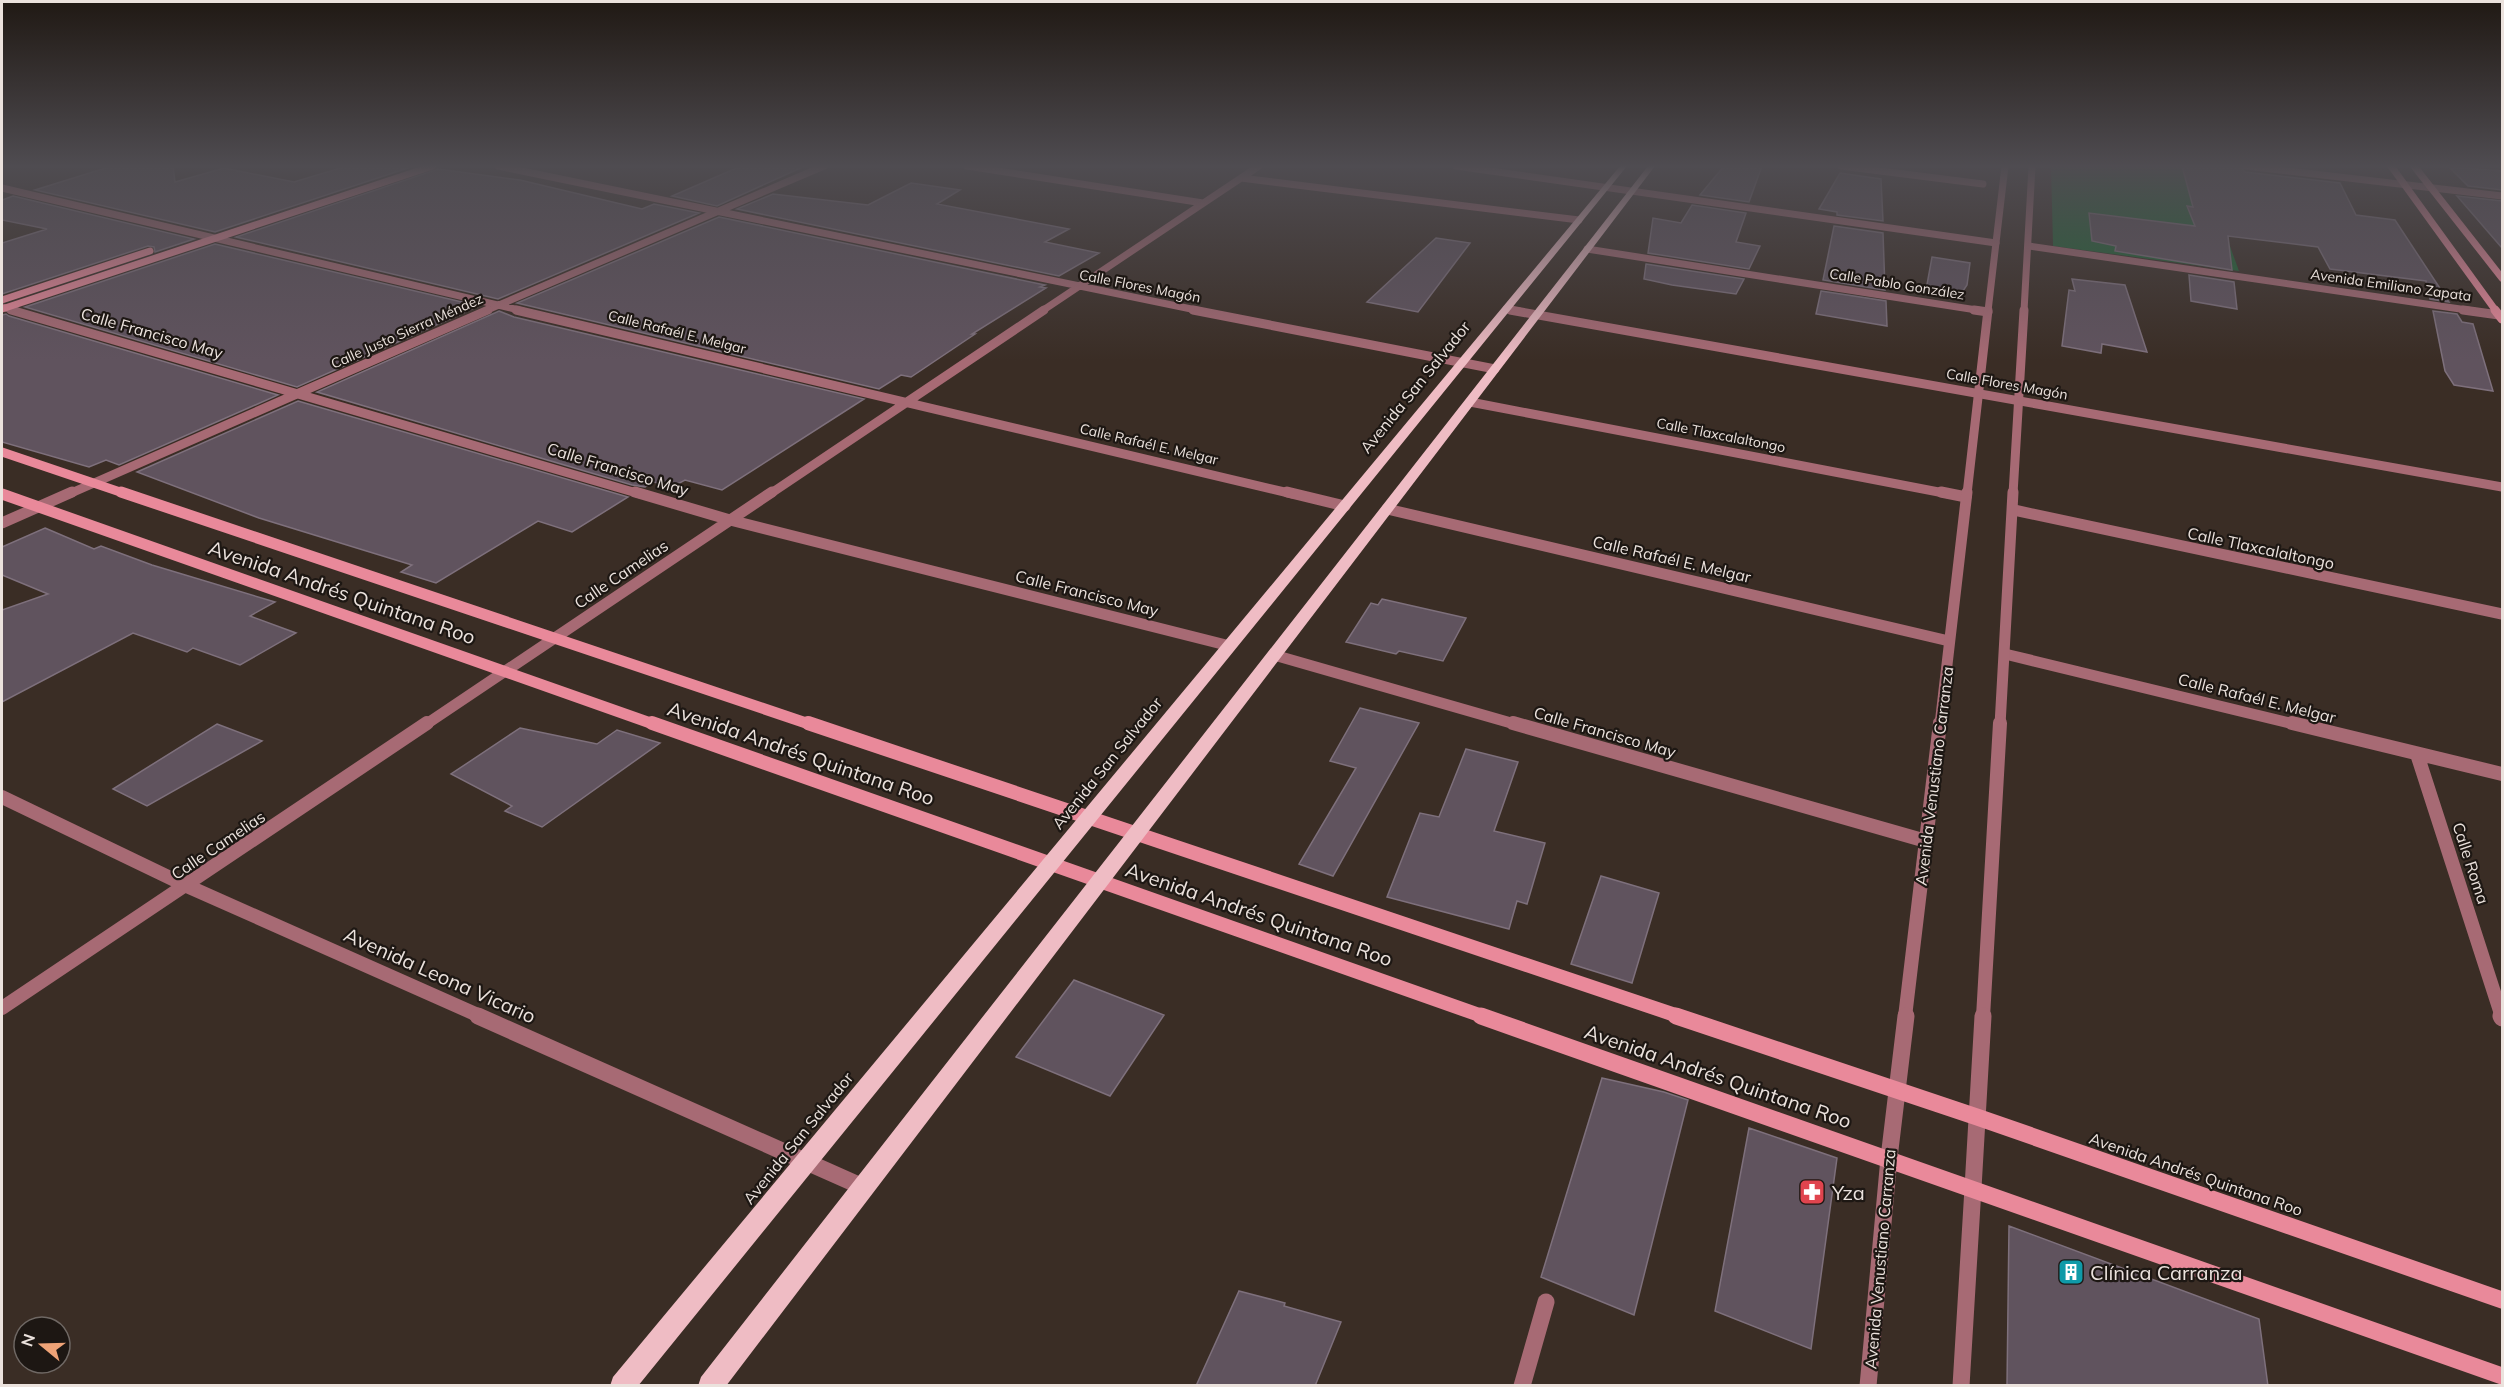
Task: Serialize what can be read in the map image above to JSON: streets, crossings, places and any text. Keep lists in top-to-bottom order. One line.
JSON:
{"streets":{"main road":["Avenida San Salvador","Avenida Andrés Quintana Roo"],"street":["Calle Pablo González","Avenida Emiliano Zapata","Calle Flores Magón","Calle Justo Sierra Méndez","Calle Rafaél E. Melgar","Calle Francisco May","Calle Tlaxcalaltongo","Calle Camelias","Avenida Venustiano Carranza","Calle Roma","Avenida Leona Vicario"]},"crossings":[["Calle Pablo González","Avenida Venustiano Carranza"],["Calle Flores Magón","Avenida San Salvador"],["Calle Flores Magón","Calle Camelias"],["Calle Flores Magón","Avenida Venustiano Carranza"],["Calle Justo Sierra Méndez","Calle Rafaél E. Melgar"],["Calle Justo Sierra Méndez","Calle Francisco May"],["Calle Justo Sierra Méndez","Avenida Andrés Quintana Roo"],["Calle Rafaél E. Melgar","Avenida San Salvador"],["Calle Rafaél E. Melgar","Calle Camelias"],["Calle Rafaél E. Melgar","Avenida Venustiano Carranza"],["Calle Rafaél E. Melgar","Calle Roma"],["Calle Francisco May","Avenida San Salvador"],["Calle Francisco May","Calle Camelias"],["Calle Francisco May","Avenida Venustiano Carranza"],["Avenida San Salvador","Avenida Andrés Quintana Roo"],["Avenida San Salvador","Avenida Leona Vicario"],["Calle Tlaxcalaltongo","Avenida Venustiano Carranza"],["Calle Camelias","Avenida Andrés Quintana Roo"],["Calle Camelias","Avenida Leona Vicario"],["Avenida Andrés Quintana Roo","Avenida Venustiano Carranza"]],"places":{"pharmacy":["Yza"],"building":["Clínica Carranza"]},"north":"left"}
